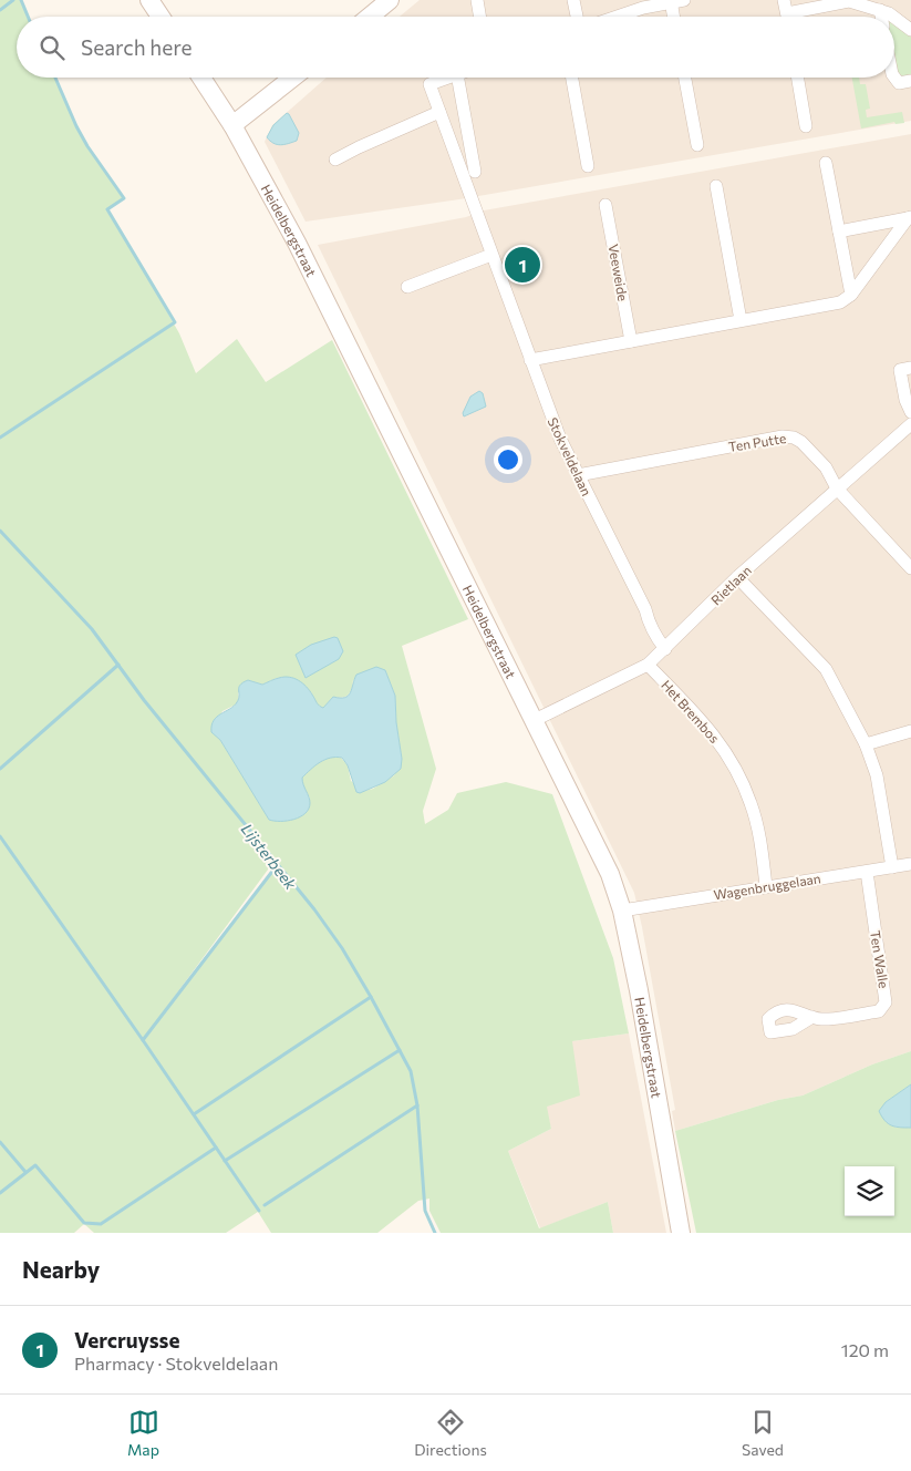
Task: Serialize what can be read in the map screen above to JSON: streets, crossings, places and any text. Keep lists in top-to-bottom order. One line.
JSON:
{"streets":{"main road":["Heidelbergstraat"],"street":["Veeweide","Ten Putte","Stokveldelaan","Rietlaan","Het Brembos","Wagenbruggelaan","Ten Walle"]},"crossings":[["Heidelbergstraat","Rietlaan"],["Heidelbergstraat","Wagenbruggelaan"],["Ten Putte","Stokveldelaan"],["Ten Putte","Rietlaan"],["Stokveldelaan","Rietlaan"],["Rietlaan","Het Brembos"],["Het Brembos","Wagenbruggelaan"],["Wagenbruggelaan","Ten Walle"]],"water":["Lijsterbeek"],"page":{"search":"Search here","pins":"1","heading":"Nearby","list":[{"mark":"1","name":"Vercruysse","note":"Pharmacy · Stokveldelaan","value":"120 m"}],"nav":["Map","Directions","Saved"]}}
